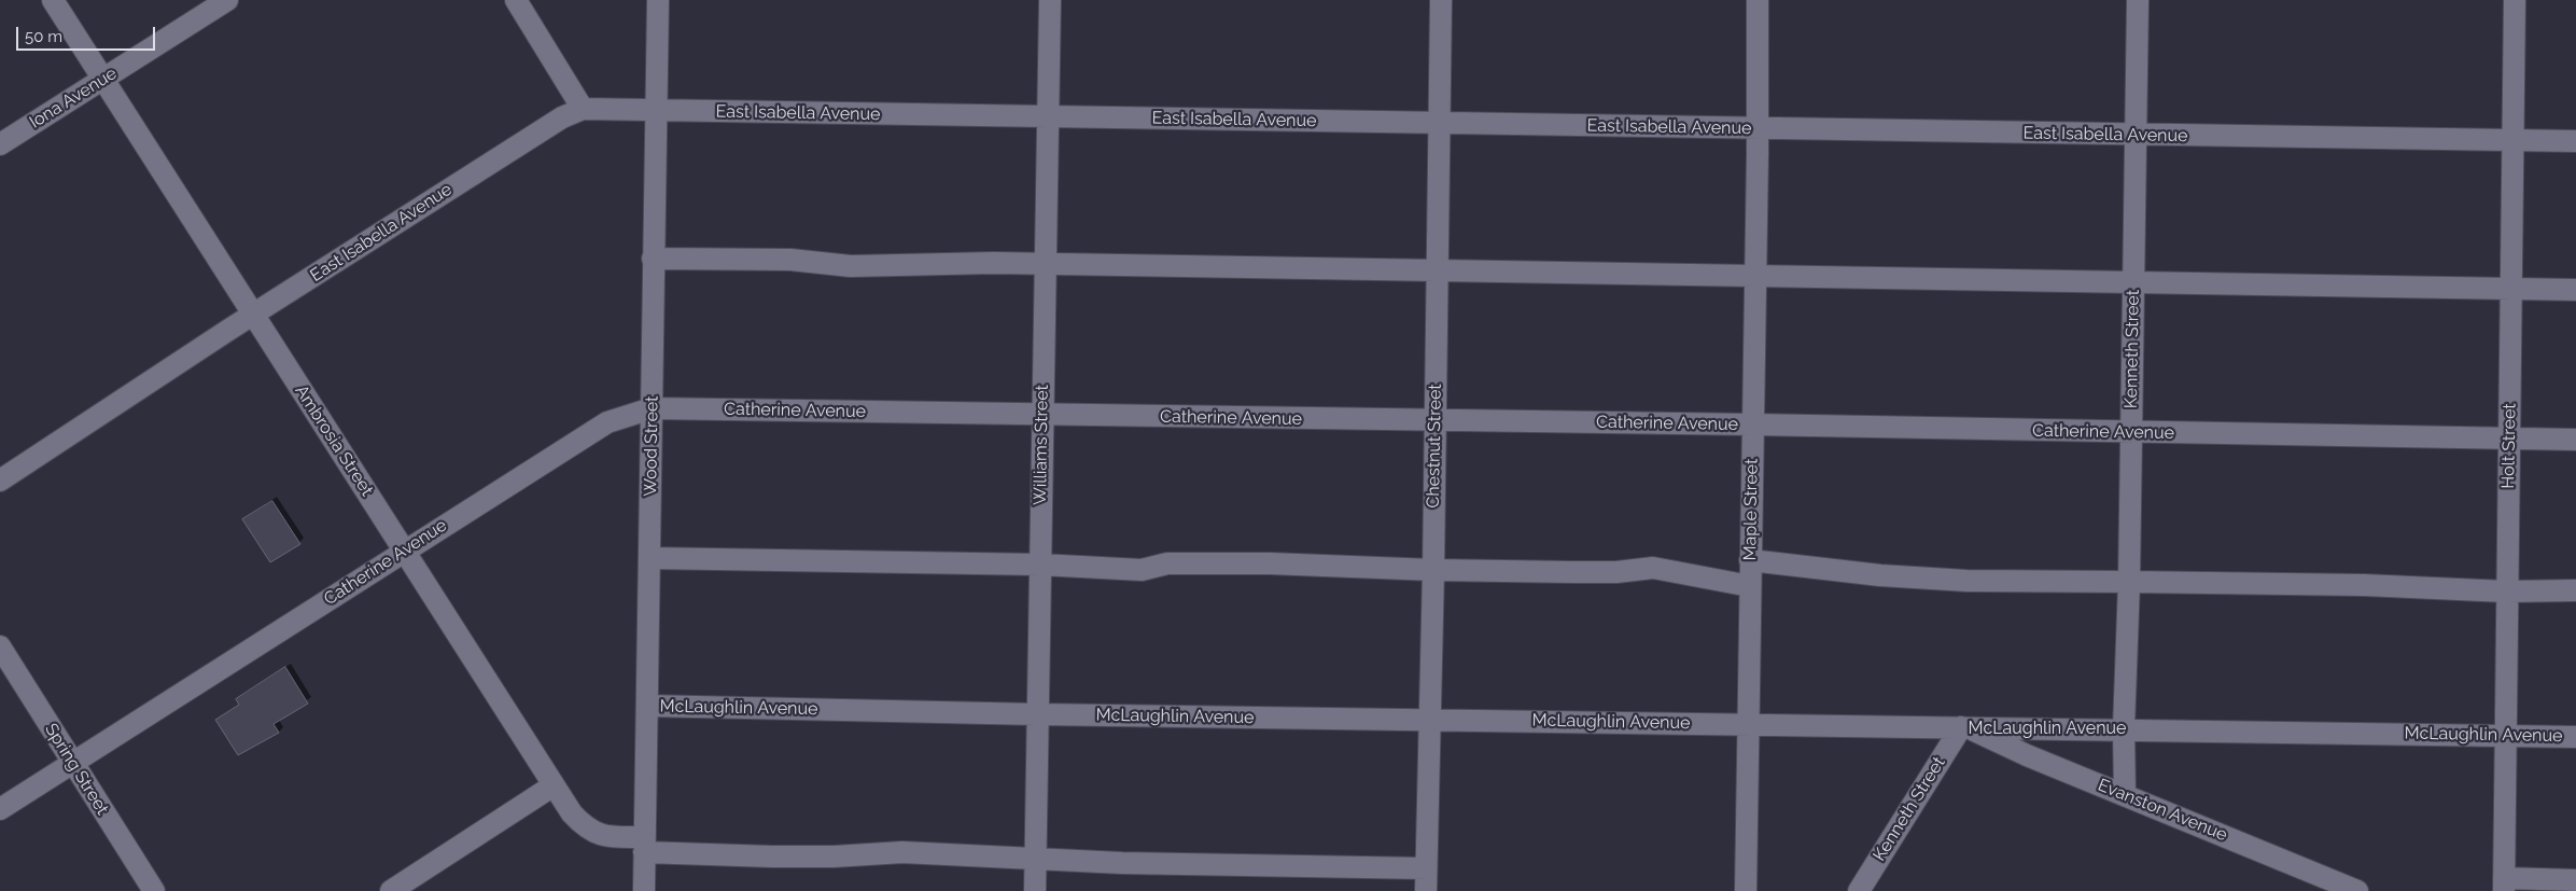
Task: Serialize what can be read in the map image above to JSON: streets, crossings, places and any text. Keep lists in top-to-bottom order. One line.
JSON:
{"streets":{"street":["Iona Avenue","East Isabella Avenue","Kenneth Street","Catherine Avenue","Ambrosia Street","Williams Street","Wood Street","Chestnut Street","Holt Street","Maple Street","McLaughlin Avenue","Spring Street","Evanston Avenue"]},"crossings":[["Iona Avenue","Ambrosia Street"],["East Isabella Avenue","Kenneth Street"],["East Isabella Avenue","Ambrosia Street"],["East Isabella Avenue","Williams Street"],["East Isabella Avenue","Wood Street"],["East Isabella Avenue","Chestnut Street"],["East Isabella Avenue","Holt Street"],["East Isabella Avenue","Maple Street"],["Kenneth Street","Catherine Avenue"],["Kenneth Street","McLaughlin Avenue"],["Kenneth Street","Evanston Avenue"],["Catherine Avenue","Ambrosia Street"],["Catherine Avenue","Williams Street"],["Catherine Avenue","Wood Street"],["Catherine Avenue","Chestnut Street"],["Catherine Avenue","Holt Street"],["Catherine Avenue","Maple Street"],["Catherine Avenue","Spring Street"],["Ambrosia Street","Williams Street"],["Ambrosia Street","Wood Street"],["Ambrosia Street","Chestnut Street"],["Williams Street","McLaughlin Avenue"],["Wood Street","McLaughlin Avenue"],["Chestnut Street","McLaughlin Avenue"],["Holt Street","McLaughlin Avenue"],["Maple Street","McLaughlin Avenue"],["McLaughlin Avenue","Evanston Avenue"]],"scale_bar":"50 m"}
